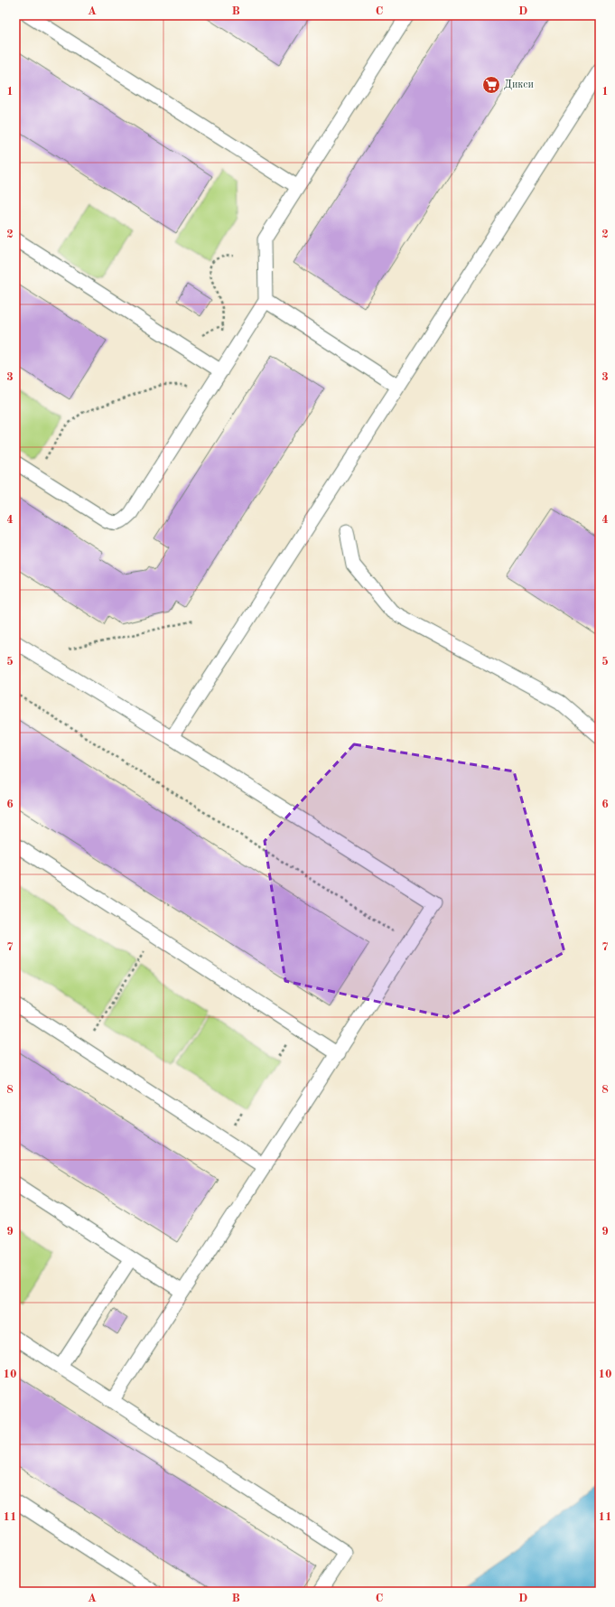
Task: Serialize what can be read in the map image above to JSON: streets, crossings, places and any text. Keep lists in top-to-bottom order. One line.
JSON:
{"places":{"supermarket":["Дикси"]},"grid":{"columns":["A","B","C","D"],"rows":["1","2","3","4","5","6","7","8","9","10","11"]}}
